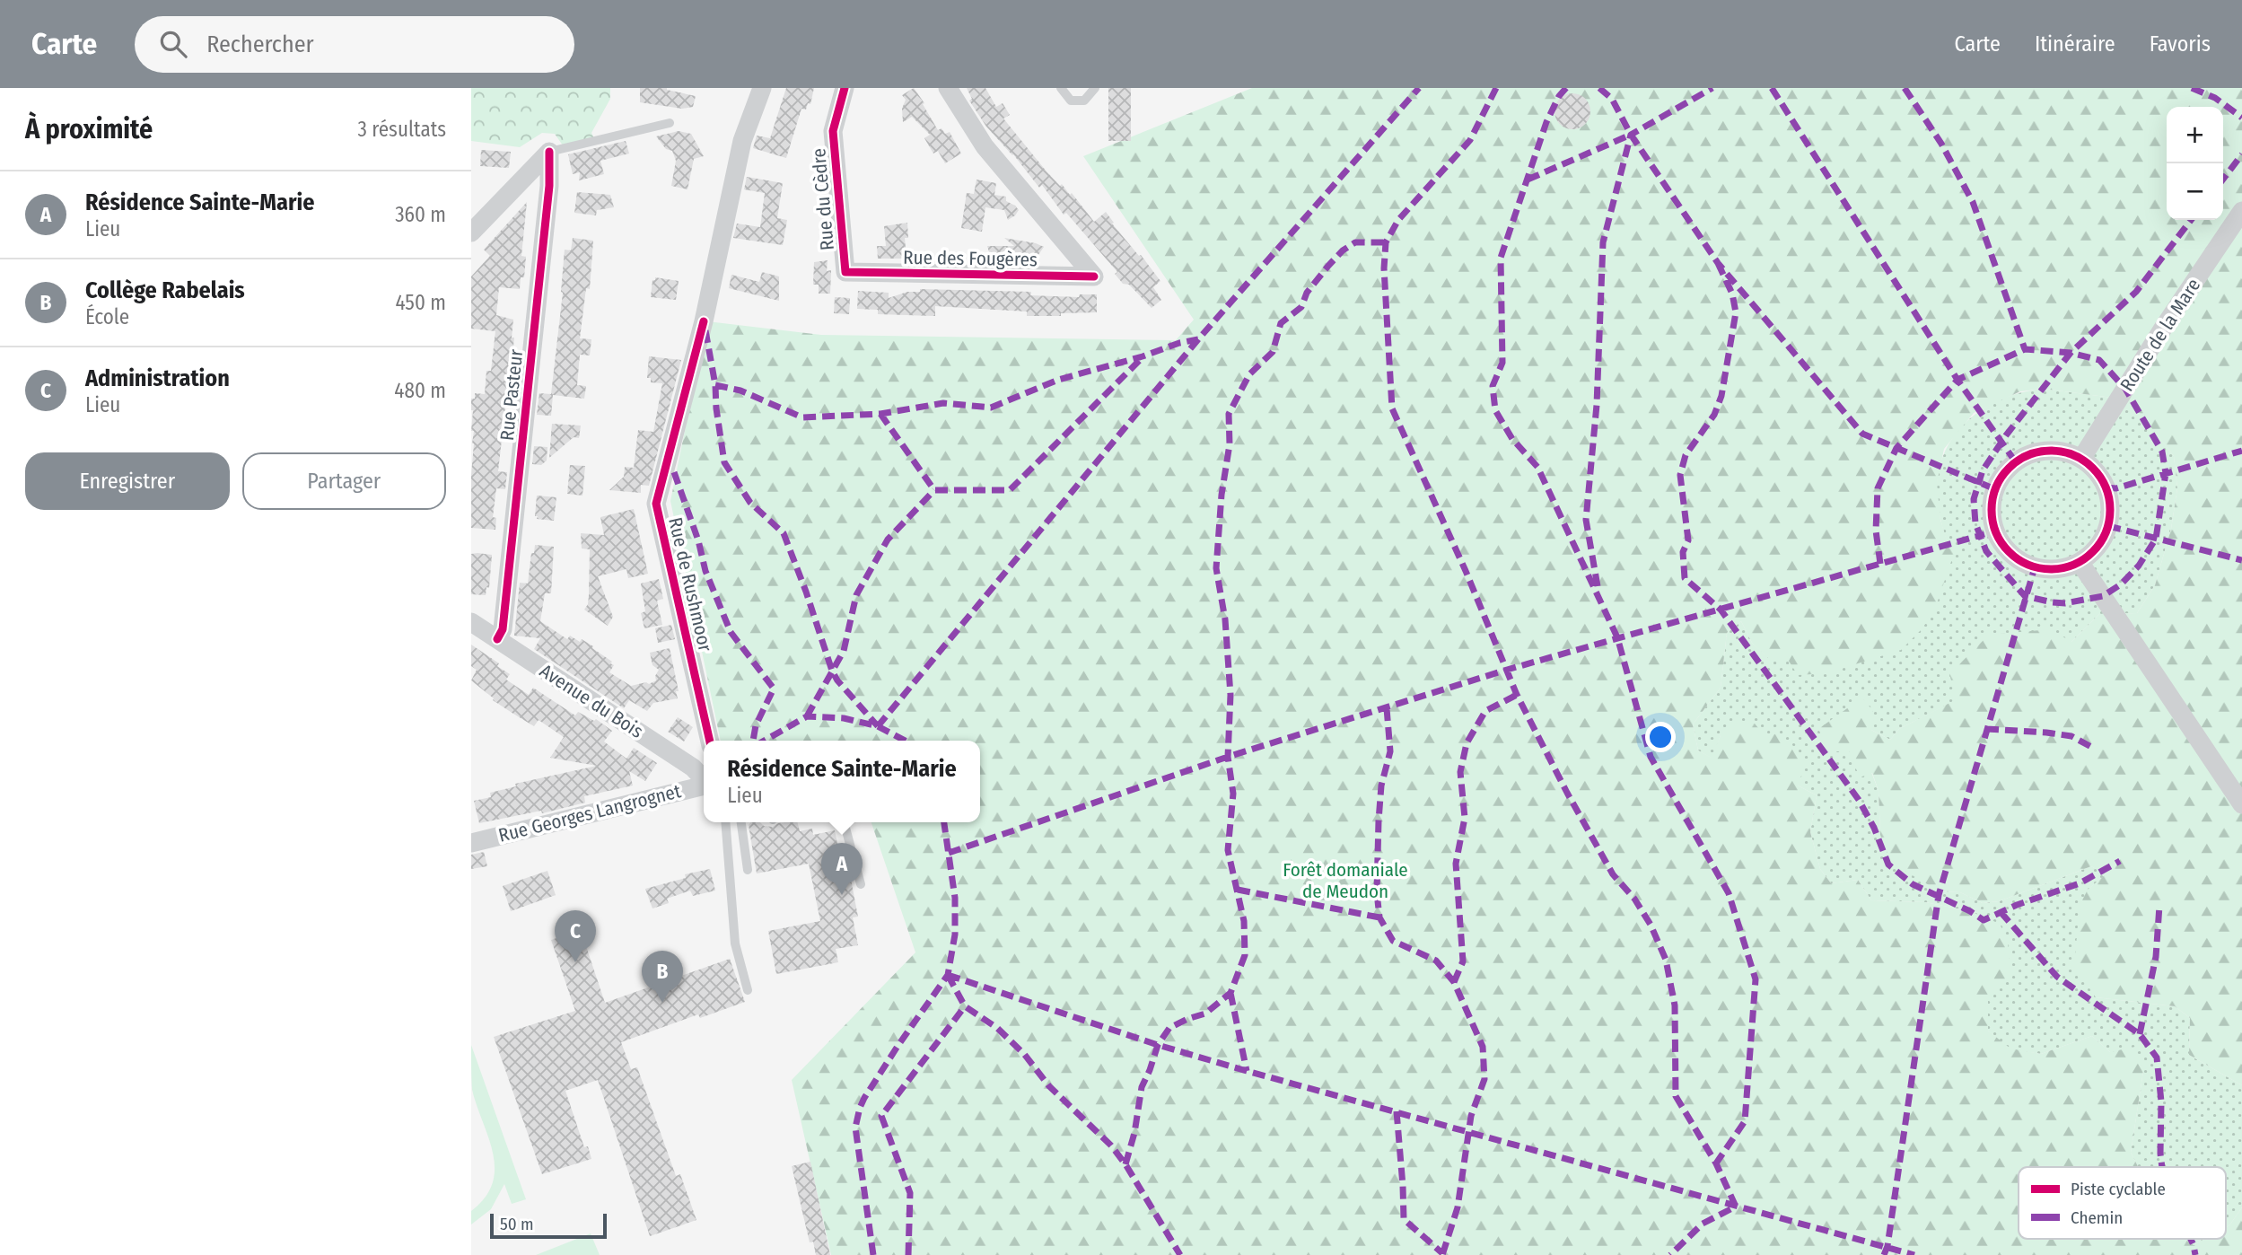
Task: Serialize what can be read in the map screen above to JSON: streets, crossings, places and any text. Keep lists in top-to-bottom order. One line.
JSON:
{"streets":{"street":["Rue du Cèdre","Rue des Fougères","Route de la Mare","Rue Pasteur","Rue de Rushmoor","Avenue du Bois","Rue Georges Langrognet"]},"crossings":[["Rue du Cèdre","Rue des Fougères"],["Rue Pasteur","Avenue du Bois"]],"parks":["Forêt domaniale de Meudon"],"legend":["Piste cyclable","Chemin"],"scale_bar":"50 m","page":{"header":"Carte","search":"Rechercher","nav":["Carte","Itinéraire","Favoris"],"heading":["À proximité","3 résultats"],"map_buttons":["+","−"],"list":[{"mark":"A","name":"Résidence Sainte-Marie","note":"Lieu","value":"360 m"},{"mark":"B","name":"Collège Rabelais","note":"École","value":"450 m"},{"mark":"C","name":"Administration","note":"Lieu","value":"480 m"}],"buttons":["Enregistrer","Partager"],"popup":["Résidence Sainte-Marie","Lieu"],"pins":["A","C","B"],"scale":"50 m"}}
